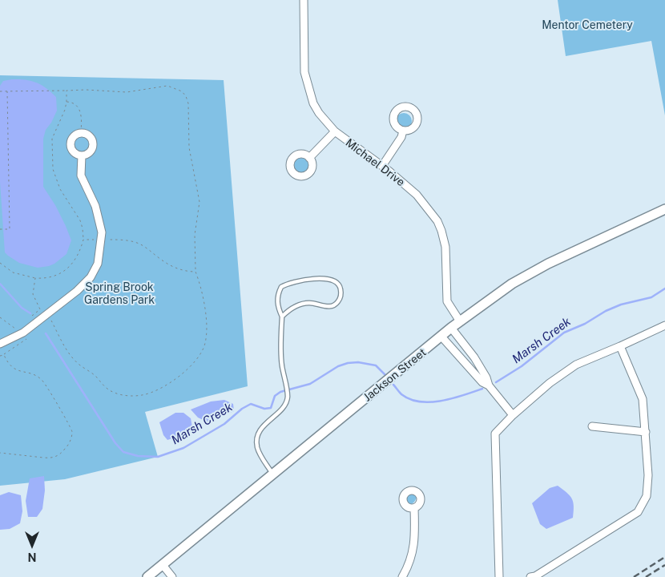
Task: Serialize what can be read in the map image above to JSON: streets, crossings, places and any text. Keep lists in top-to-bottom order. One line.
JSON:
{"streets":{"street":["Michael Drive","Jackson Street"]},"crossings":[["Michael Drive","Jackson Street"]],"water":["Marsh Creek"],"parks":["Mentor Cemetery","Spring Brook Gardens Park"],"north":"bottom"}
